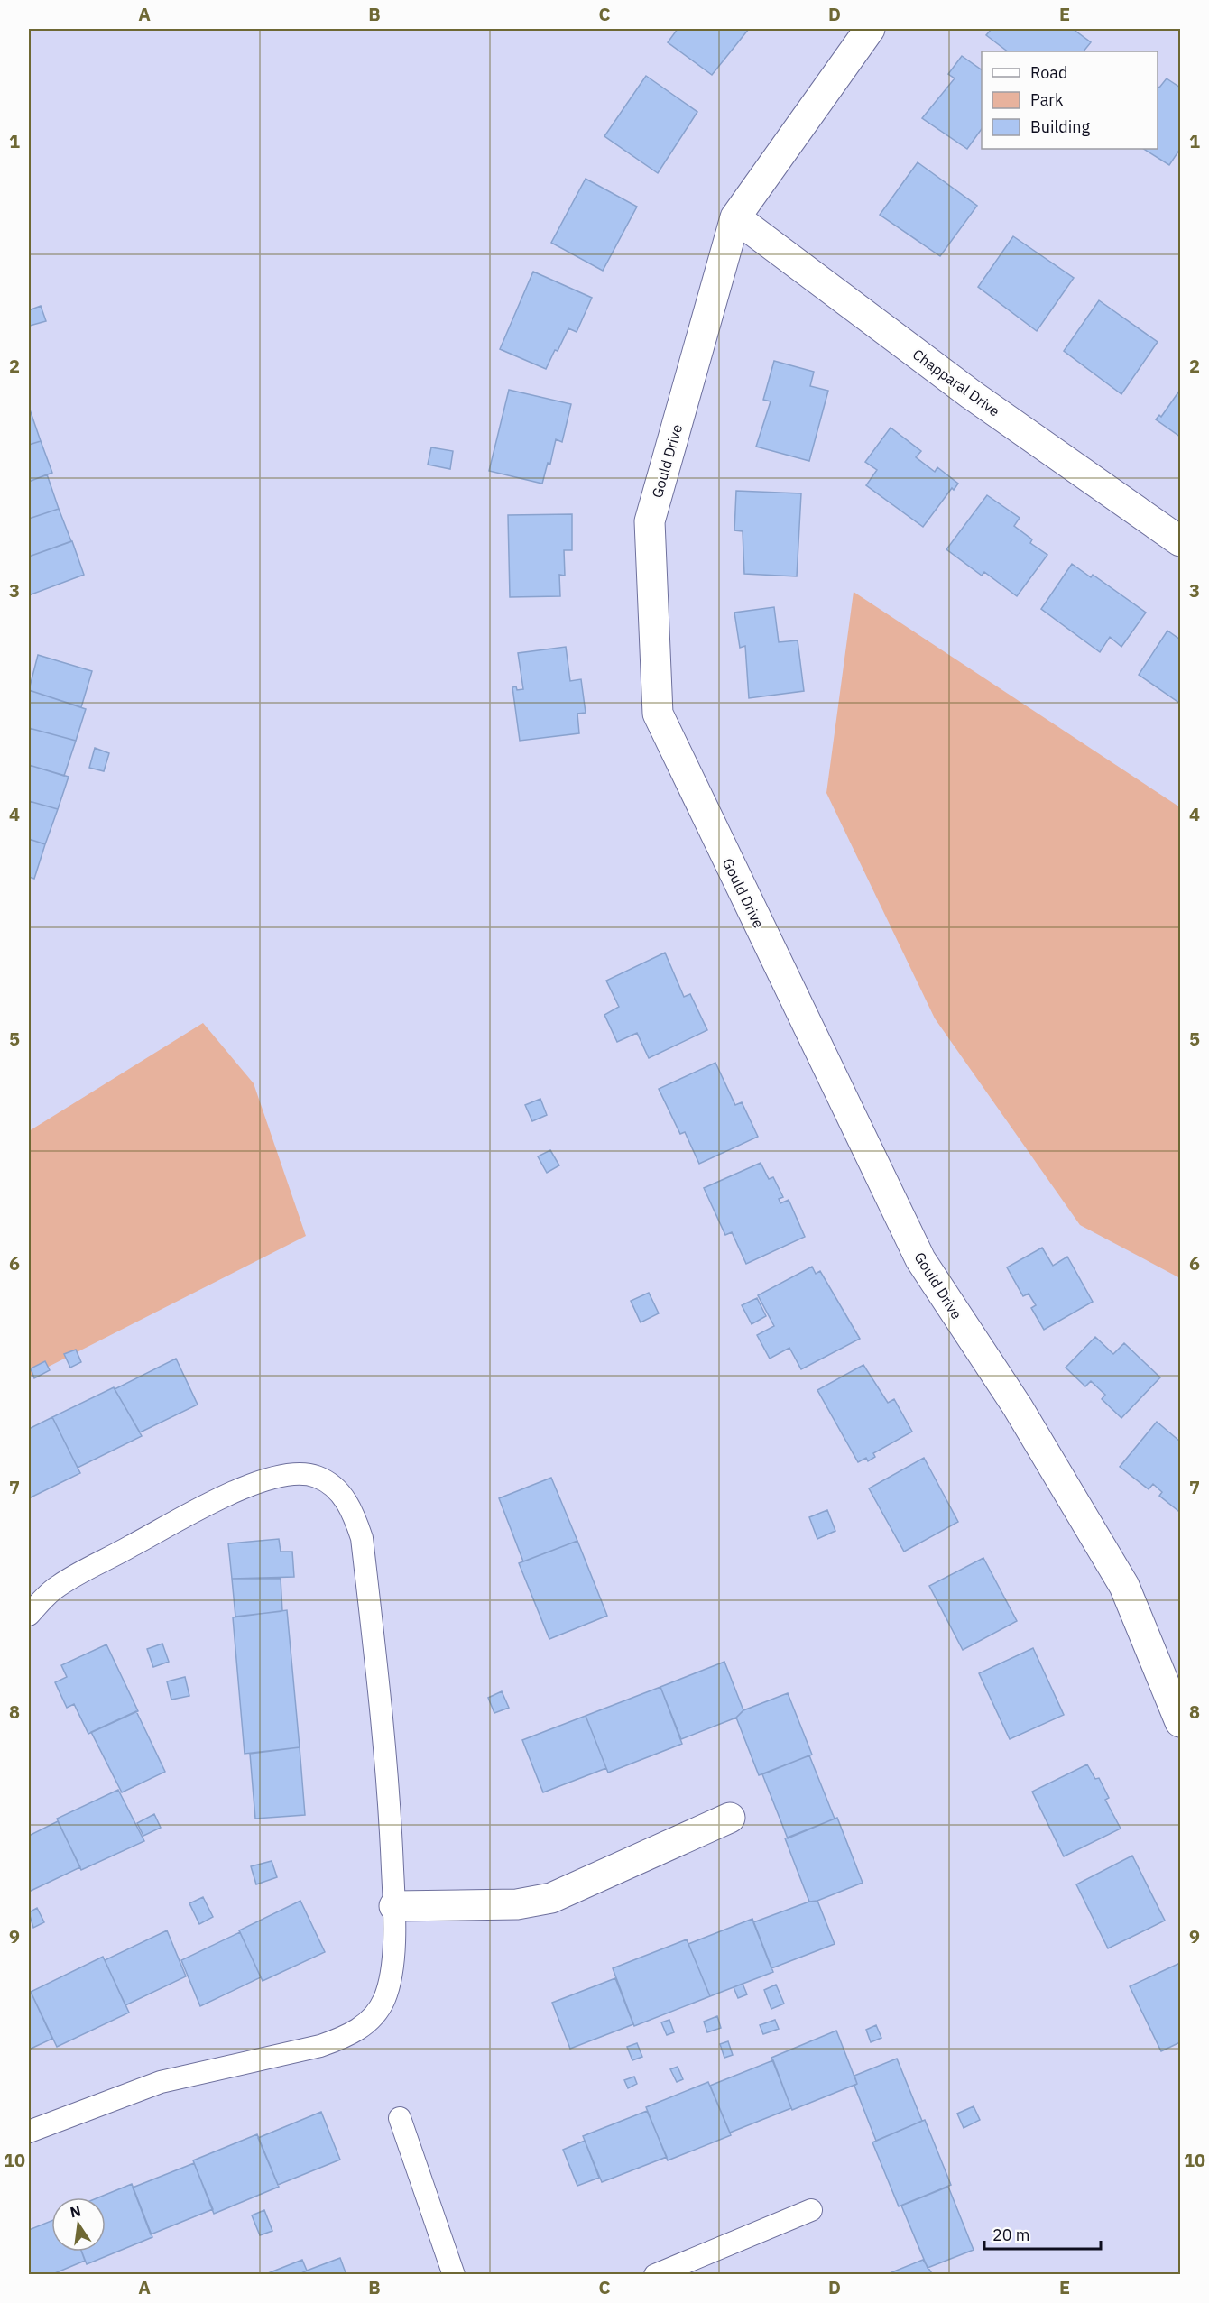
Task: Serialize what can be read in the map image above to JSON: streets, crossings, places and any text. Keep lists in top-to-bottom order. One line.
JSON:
{"streets":{"street":["Chapparal Drive","Gould Drive"]},"crossings":[["Chapparal Drive","Gould Drive"]],"legend":["Road","Park","Building"],"scale_bar":"20 m","north":"top","grid":{"columns":["A","B","C","D","E"],"rows":["1","2","3","4","5","6","7","8","9","10"]}}
